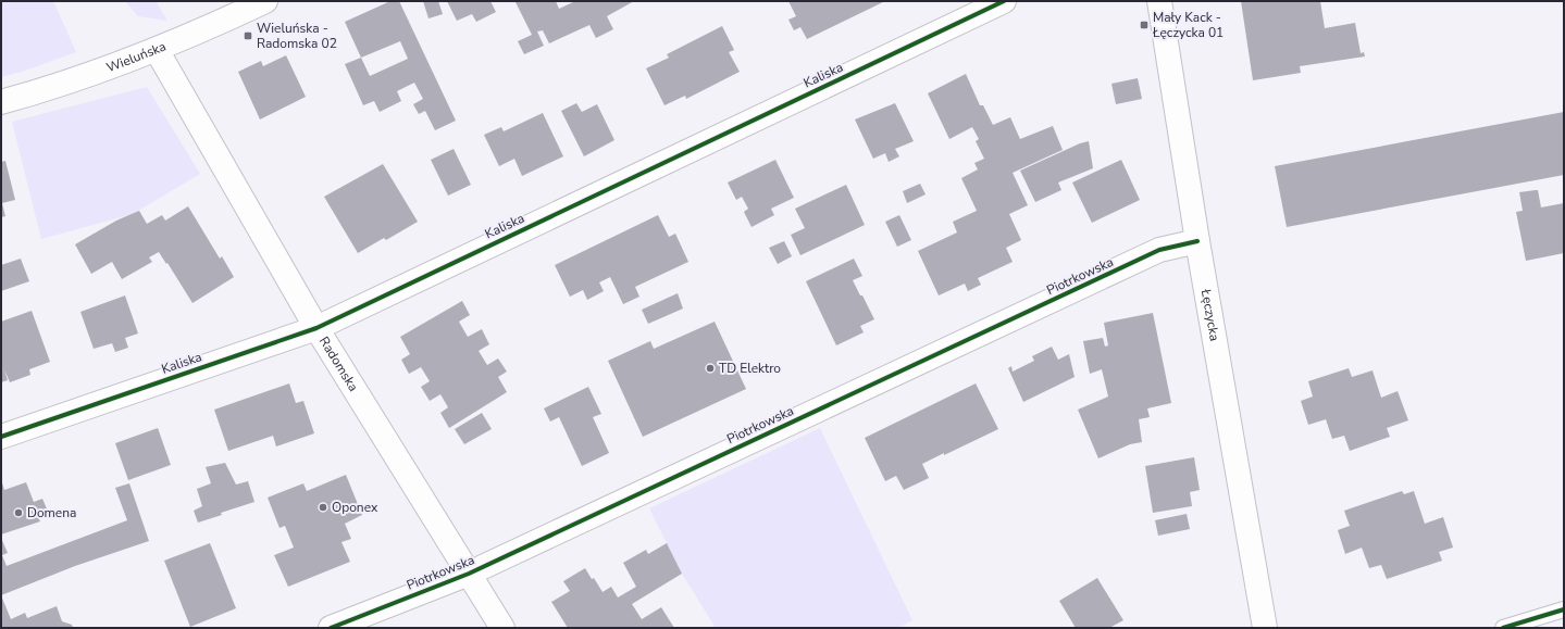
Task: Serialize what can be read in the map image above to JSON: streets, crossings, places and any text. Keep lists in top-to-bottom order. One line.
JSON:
{"streets":{"street":["Wieluńska","Kaliska","Piotrkowska","Łęczycka","Radomska"]},"crossings":[["Wieluńska","Radomska"],["Kaliska","Radomska"],["Piotrkowska","Łęczycka"],["Piotrkowska","Radomska"]],"places":{"transit":["Mały Kack - Łęczycka 01","Wieluńska - Radomska 02"],"other":["TD Elektro","Oponex","Domena"]}}
